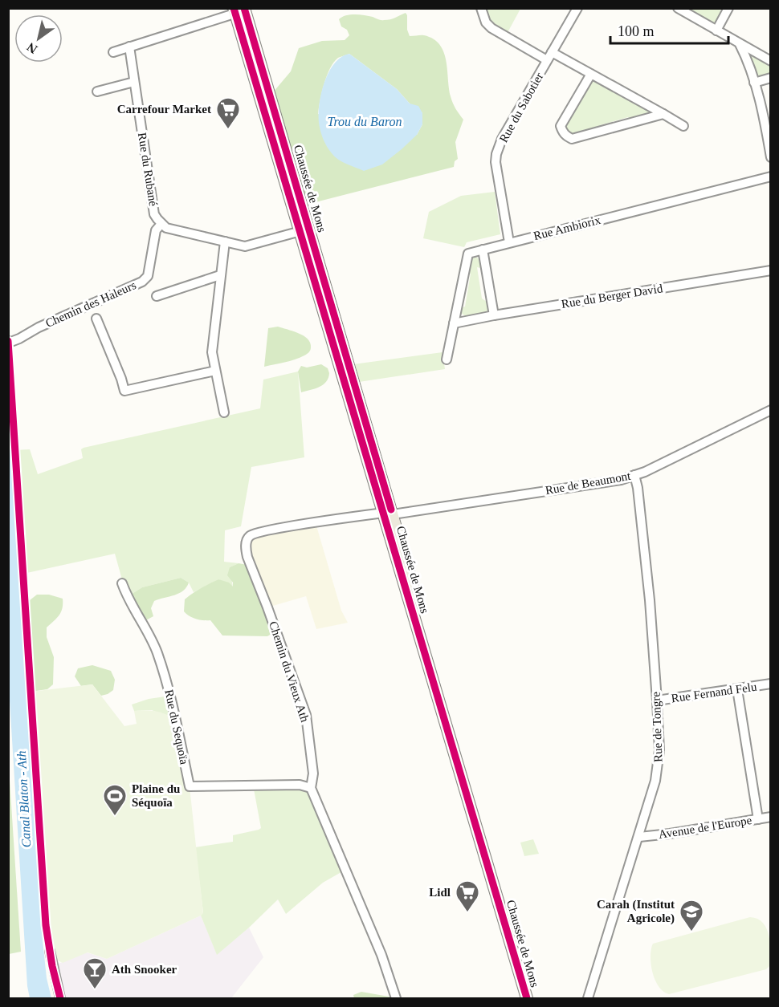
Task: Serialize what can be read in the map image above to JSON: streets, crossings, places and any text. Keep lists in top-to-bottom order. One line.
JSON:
{"streets":{"main road":["Chaussée de Mons"],"street":["Rue du Sabotier","Rue du Rubané","Rue Ambiorix","Rue du Berger David","Chemin des Haleurs","Rue de Beaumont","Chemin du Vieux Ath","Rue Fernand Felu","Rue du Sequoïa","Rue de Tongre","Avenue de l'Europe"]},"crossings":[["Rue du Sabotier","Rue Ambiorix"],["Rue du Rubané","Chemin des Haleurs"],["Chaussée de Mons","Rue de Beaumont"],["Chaussée de Mons","Chemin du Vieux Ath"],["Rue Ambiorix","Rue du Berger David"],["Rue de Beaumont","Chemin du Vieux Ath"],["Rue de Beaumont","Rue de Tongre"],["Chemin du Vieux Ath","Rue du Sequoïa"],["Rue Fernand Felu","Rue de Tongre"],["Rue de Tongre","Avenue de l'Europe"]],"water":["Trou du Baron","Canal Blaton - Ath"],"places":{"supermarket":["Carrefour Market","Lidl"],"sports":["Plaine du Séquoïa"],"school or university":["Carah (Institut Agricole)"],"bar":["Ath Snooker"]},"scale_bar":"100 m","north":"bottom left"}
